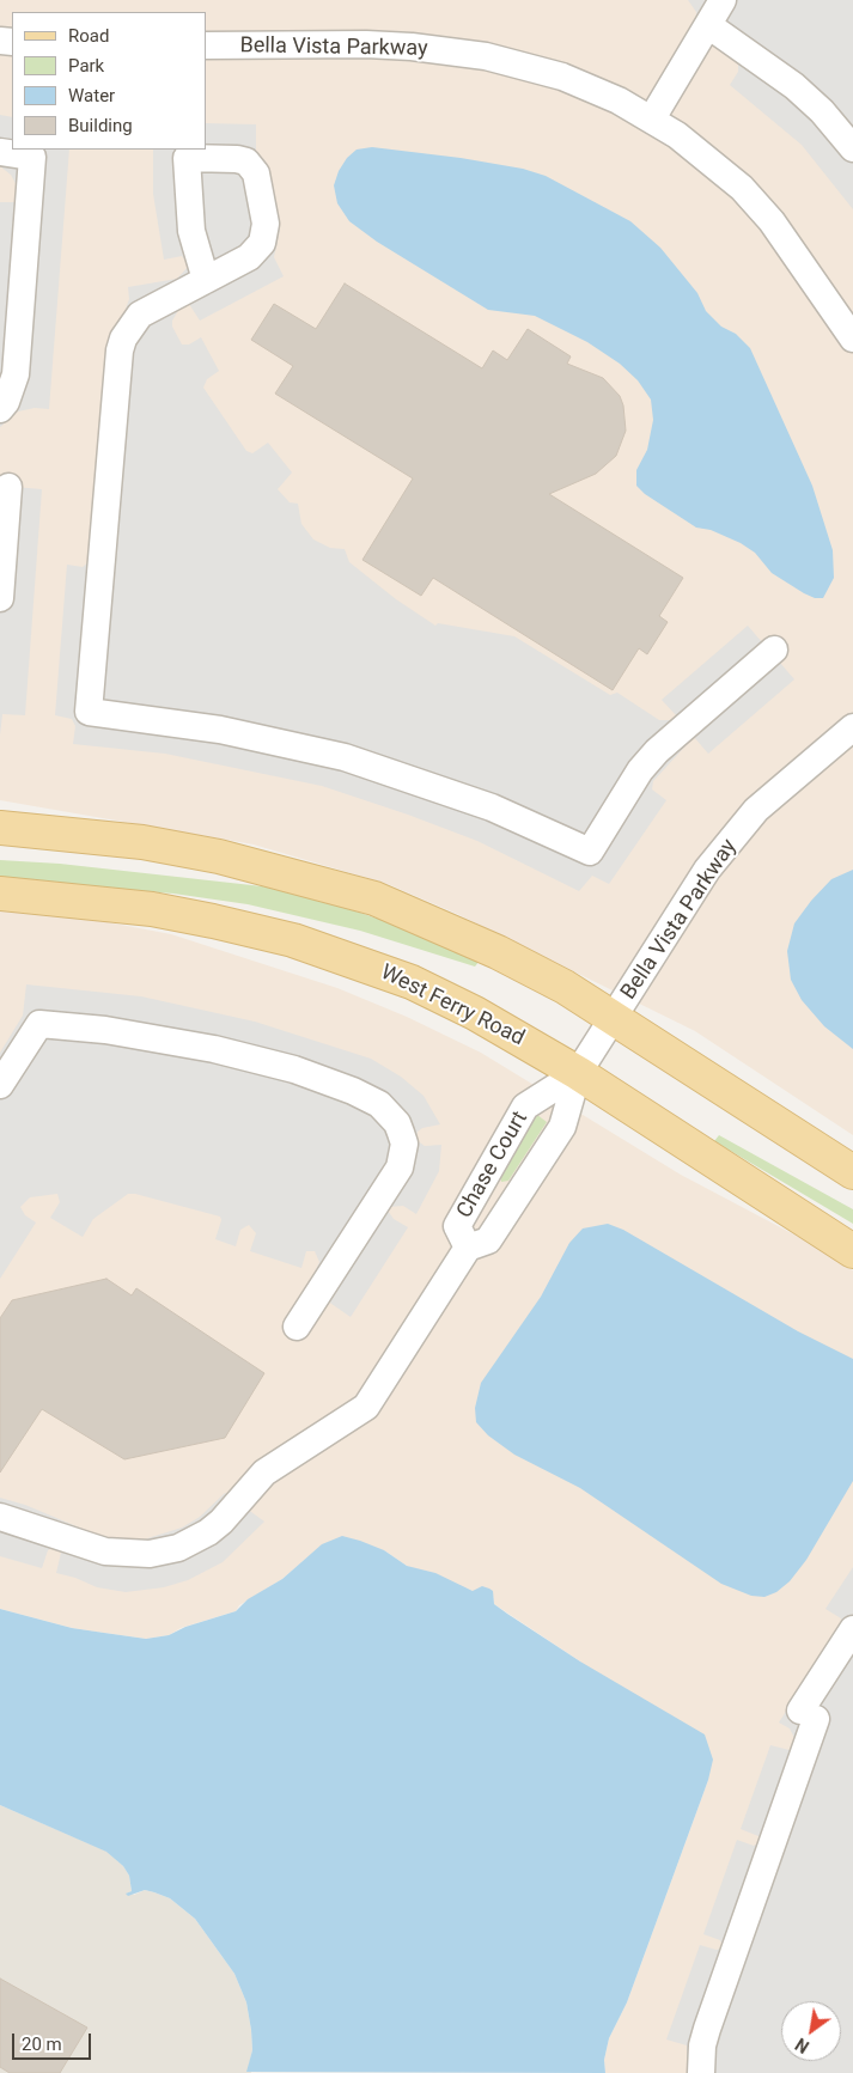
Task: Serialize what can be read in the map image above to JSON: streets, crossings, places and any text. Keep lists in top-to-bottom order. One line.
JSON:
{"streets":{"main road":["West Ferry Road"],"street":["Bella Vista Parkway","Chase Court"]},"crossings":[["Bella Vista Parkway","Chase Court"],["West Ferry Road","Chase Court"]],"legend":["Road","Park","Water","Building"],"scale_bar":"20 m","north":"bottom left"}
